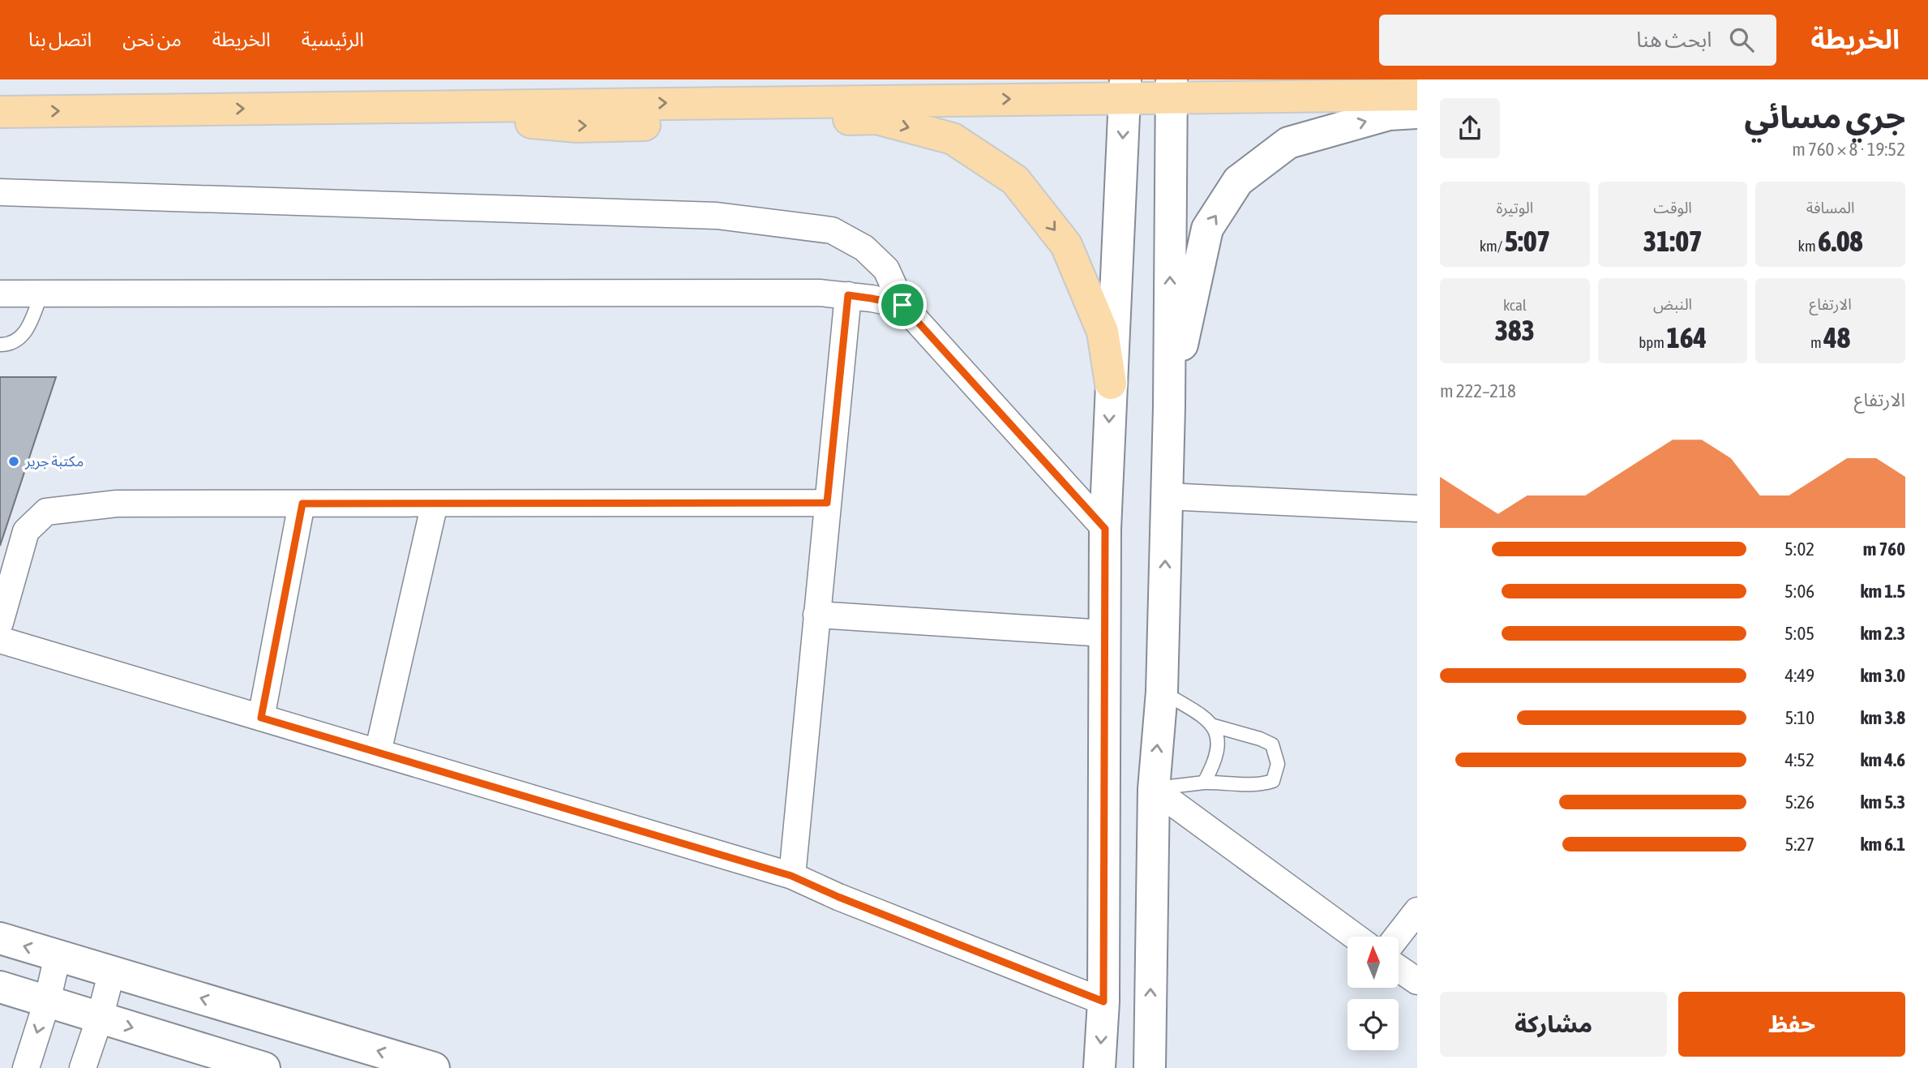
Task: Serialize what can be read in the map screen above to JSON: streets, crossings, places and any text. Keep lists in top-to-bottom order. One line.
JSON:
{"places":["مكتبة جرير"],"north":"top","page":{"header":"الخريطة","search":"ابحث هنا","nav":["الرئيسية","الخريطة","من نحن","اتصل بنا"],"heading":["جري مسائي","19:52 · 8 × 760 m"],"stats":[["المسافة","6.08 km"],["الوقت","31:07"],["الوتيرة","5:07 /km"],["الارتفاع","48 m"],["النبض","164 bpm"],["kcal","383"]],"chart":["الارتفاع","218–222 m"],"list":[{"name":"760 m","note":"5:02"},{"name":"1.5 km","note":"5:06"},{"name":"2.3 km","note":"5:05"},{"name":"3.0 km","note":"4:49"},{"name":"3.8 km","note":"5:10"},{"name":"4.6 km","note":"4:52"},{"name":"5.3 km","note":"5:26"},{"name":"6.1 km","note":"5:27"}],"buttons":["حفظ","مشاركة"]}}
